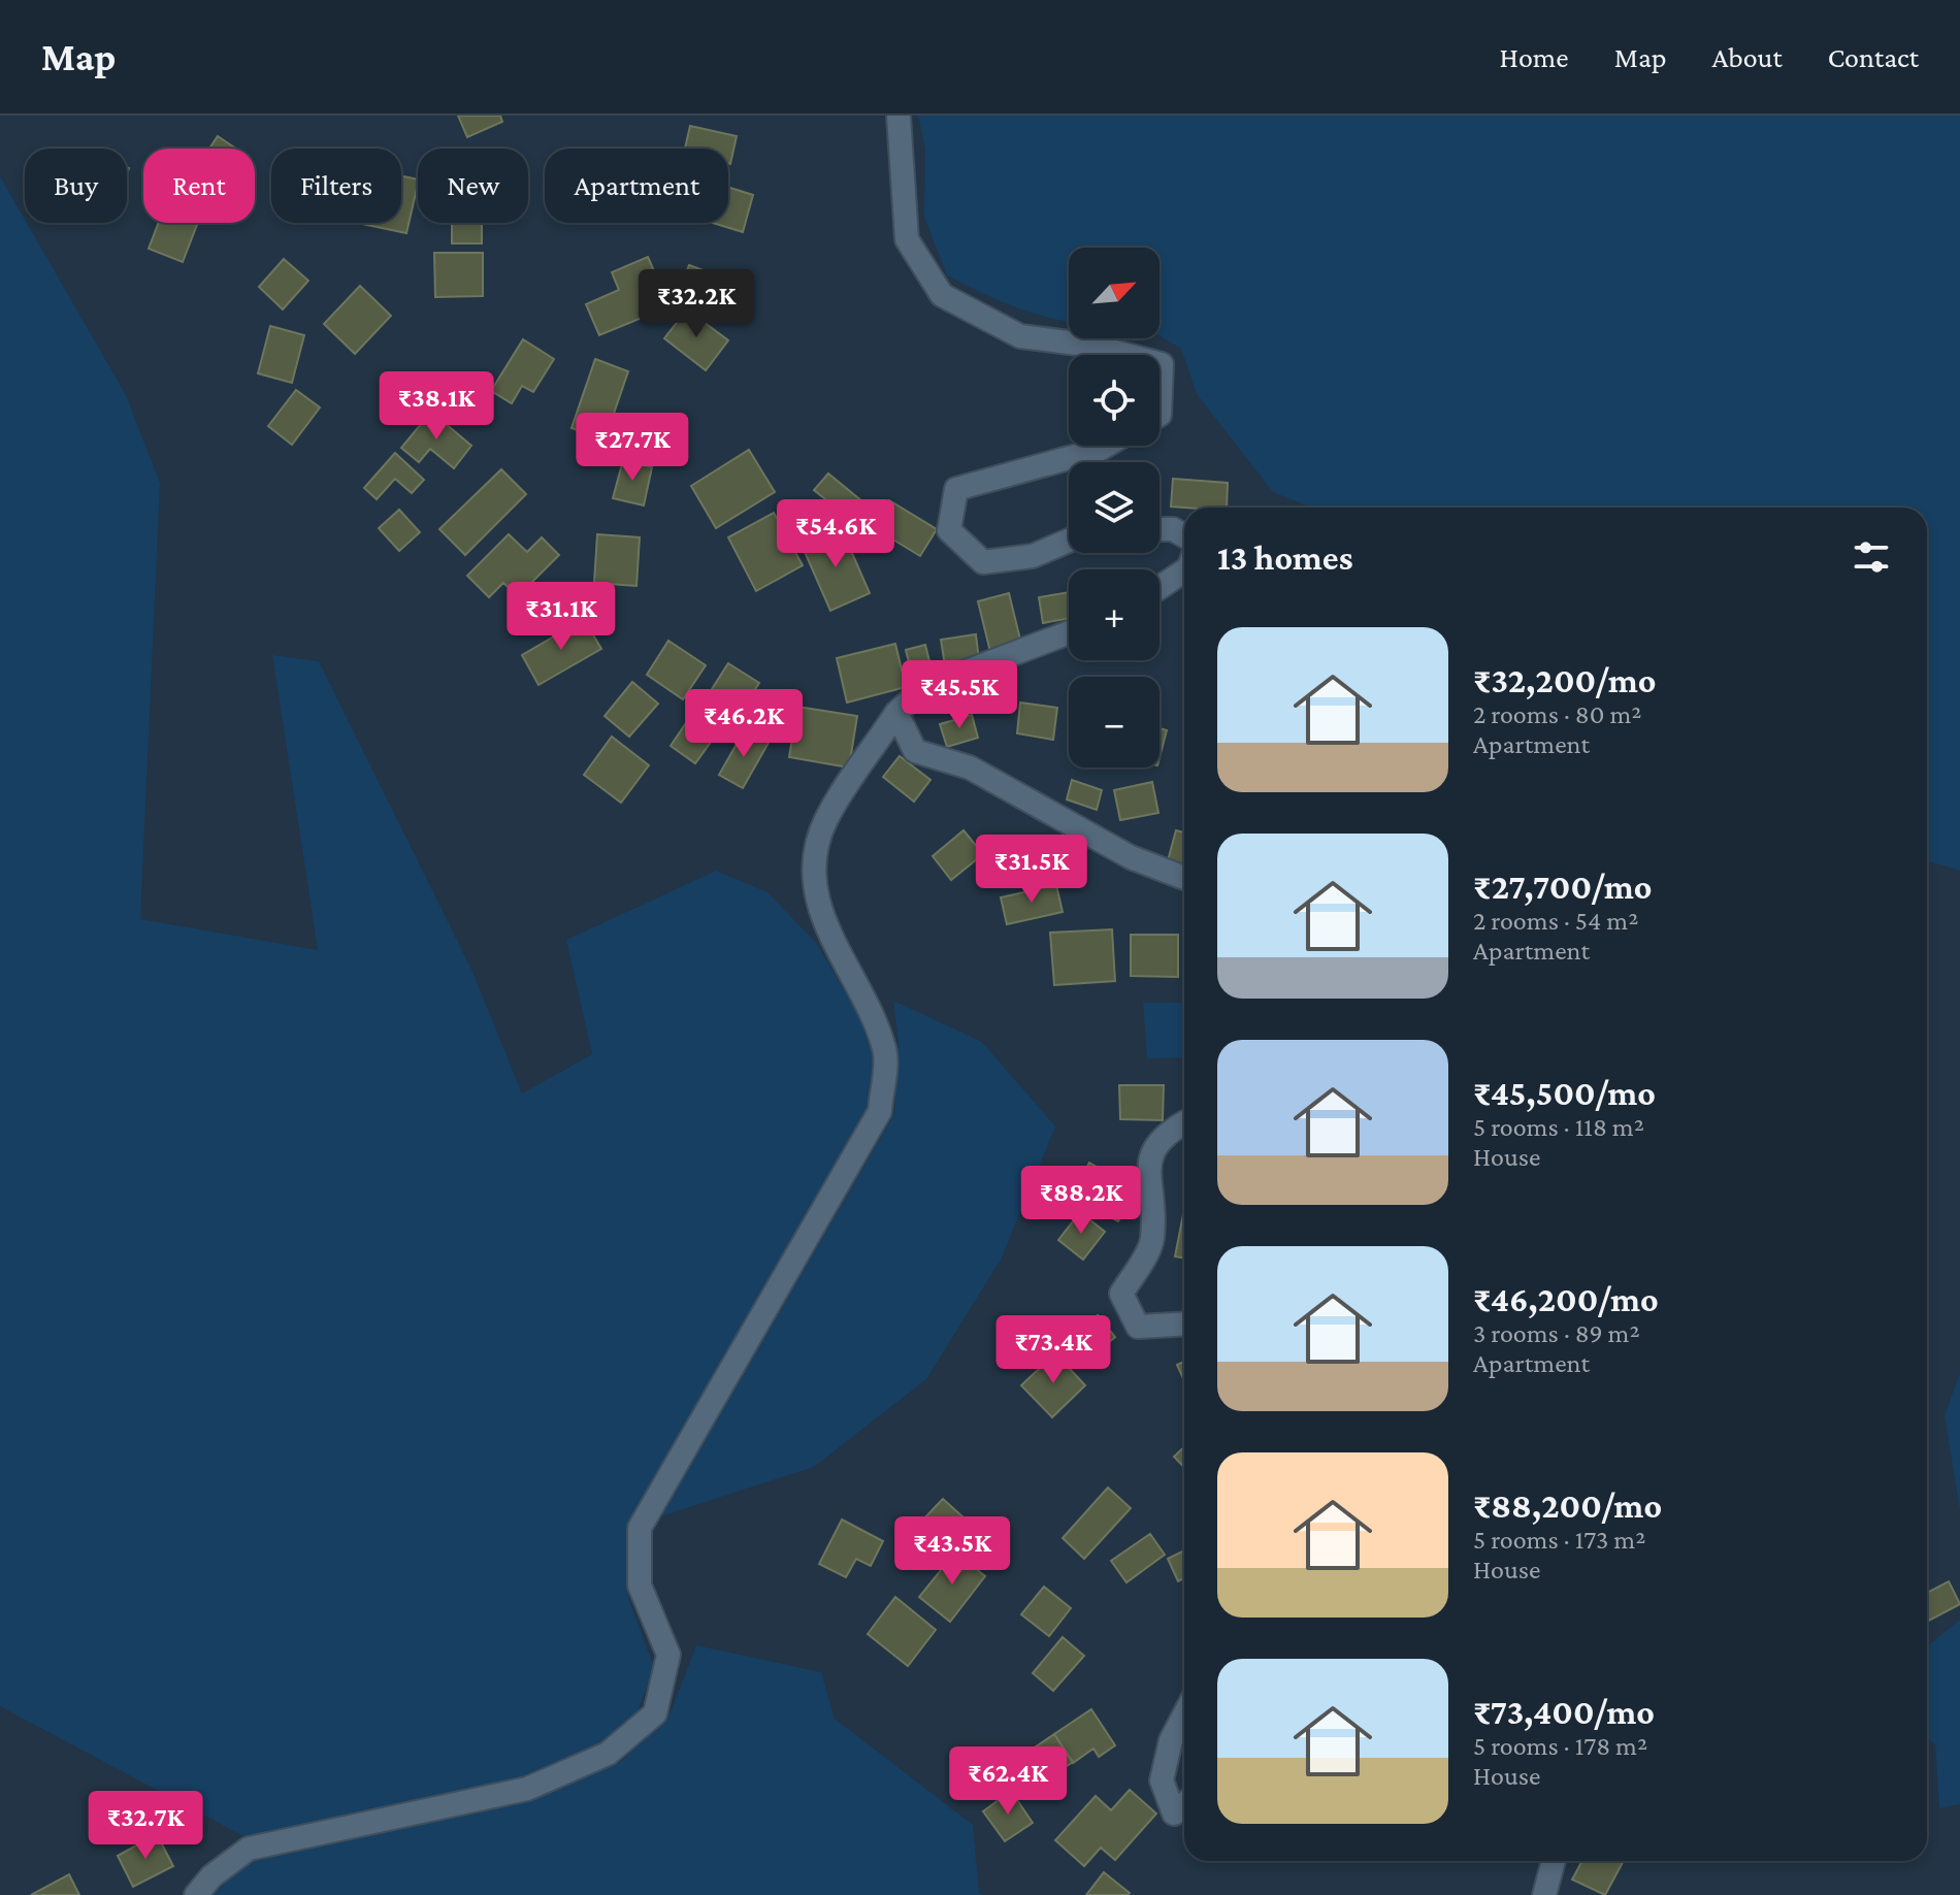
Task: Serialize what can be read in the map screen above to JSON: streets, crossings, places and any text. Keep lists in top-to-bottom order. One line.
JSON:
{"north":"top right","page":{"header":"Map","nav":["Home","Map","About","Contact"],"chip":["Buy","Rent","Filters","New","Apartment"],"map_buttons":["+","−"],"price":["₹32.2K","₹38.1K","₹27.7K","₹54.6K","₹31.1K","₹45.5K","₹46.2K","₹31.5K","₹88.2K","₹73.4K","₹43.5K","₹62.4K","₹32.7K"],"heading":"13 homes","list":[{"name":"₹32,200/mo","note":"2 rooms · 80 m² · Apartment"},{"name":"₹27,700/mo","note":"2 rooms · 54 m² · Apartment"},{"name":"₹45,500/mo","note":"5 rooms · 118 m² · House"},{"name":"₹46,200/mo","note":"3 rooms · 89 m² · Apartment"},{"name":"₹88,200/mo","note":"5 rooms · 173 m² · House"},{"name":"₹73,400/mo","note":"5 rooms · 178 m² · House"}]}}
